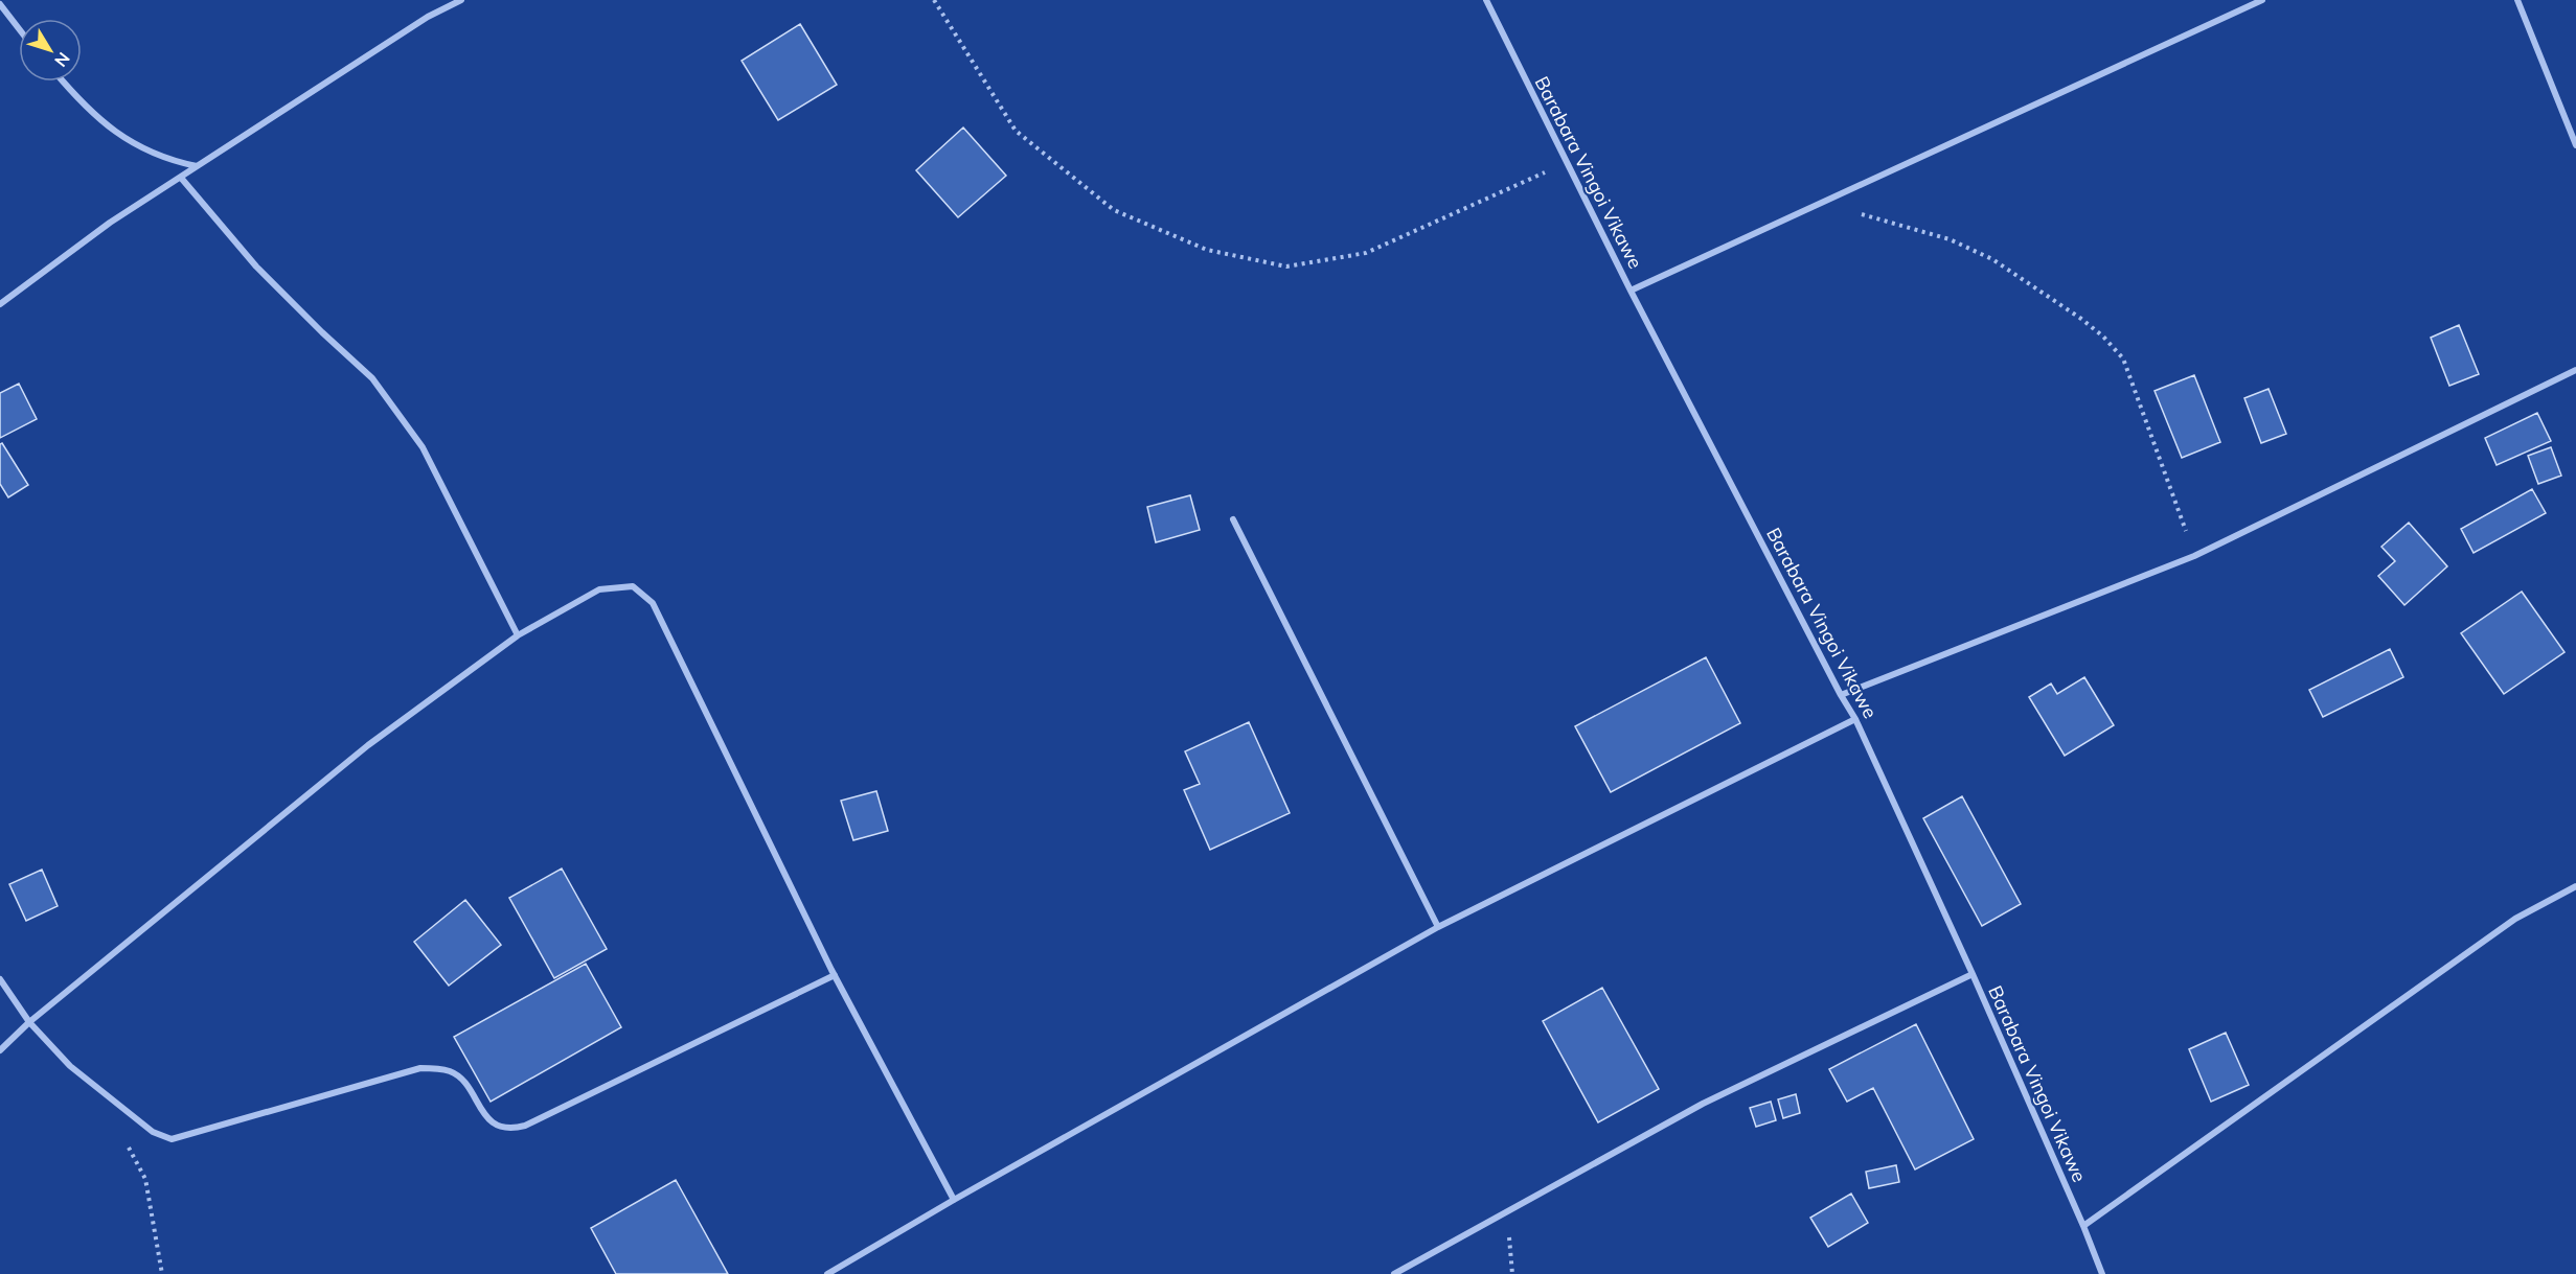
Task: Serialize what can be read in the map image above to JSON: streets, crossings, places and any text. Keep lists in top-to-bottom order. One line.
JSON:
{"streets":{"street":["Barabara Vingoi Vikawe"]},"north":"bottom right"}
